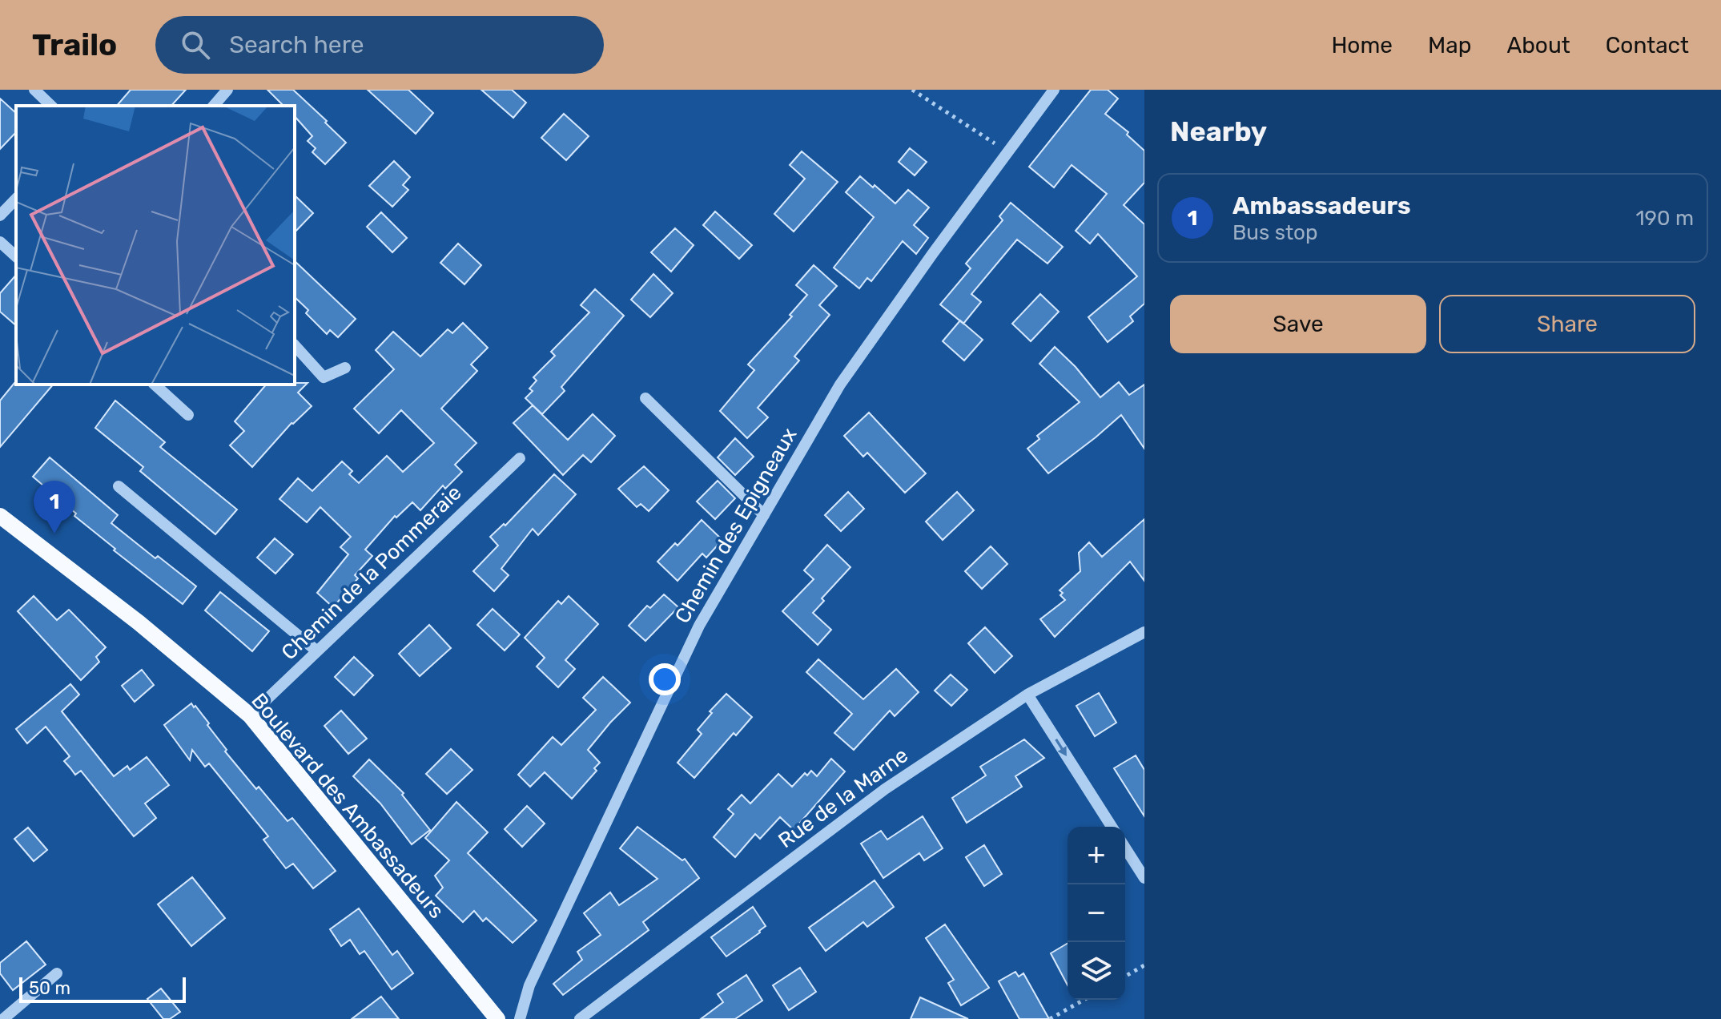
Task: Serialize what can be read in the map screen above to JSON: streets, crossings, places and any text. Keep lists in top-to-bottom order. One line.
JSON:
{"streets":{"main road":["Boulevard des Ambassadeurs"],"street":["Chemin des Epigneaux","Chemin de la Pommeraie","Rue de la Marne"]},"crossings":[["Chemin de la Pommeraie","Boulevard des Ambassadeurs"]],"scale_bar":"50 m","page":{"header":"Trailo","search":"Search here","nav":["Home","Map","About","Contact"],"heading":"Nearby","list":[{"mark":"1","name":"Ambassadeurs","note":"Bus stop","value":"190 m"}],"buttons":["Save","Share"],"pins":"1","map_buttons":["+","−"],"scale":"50 m"}}
